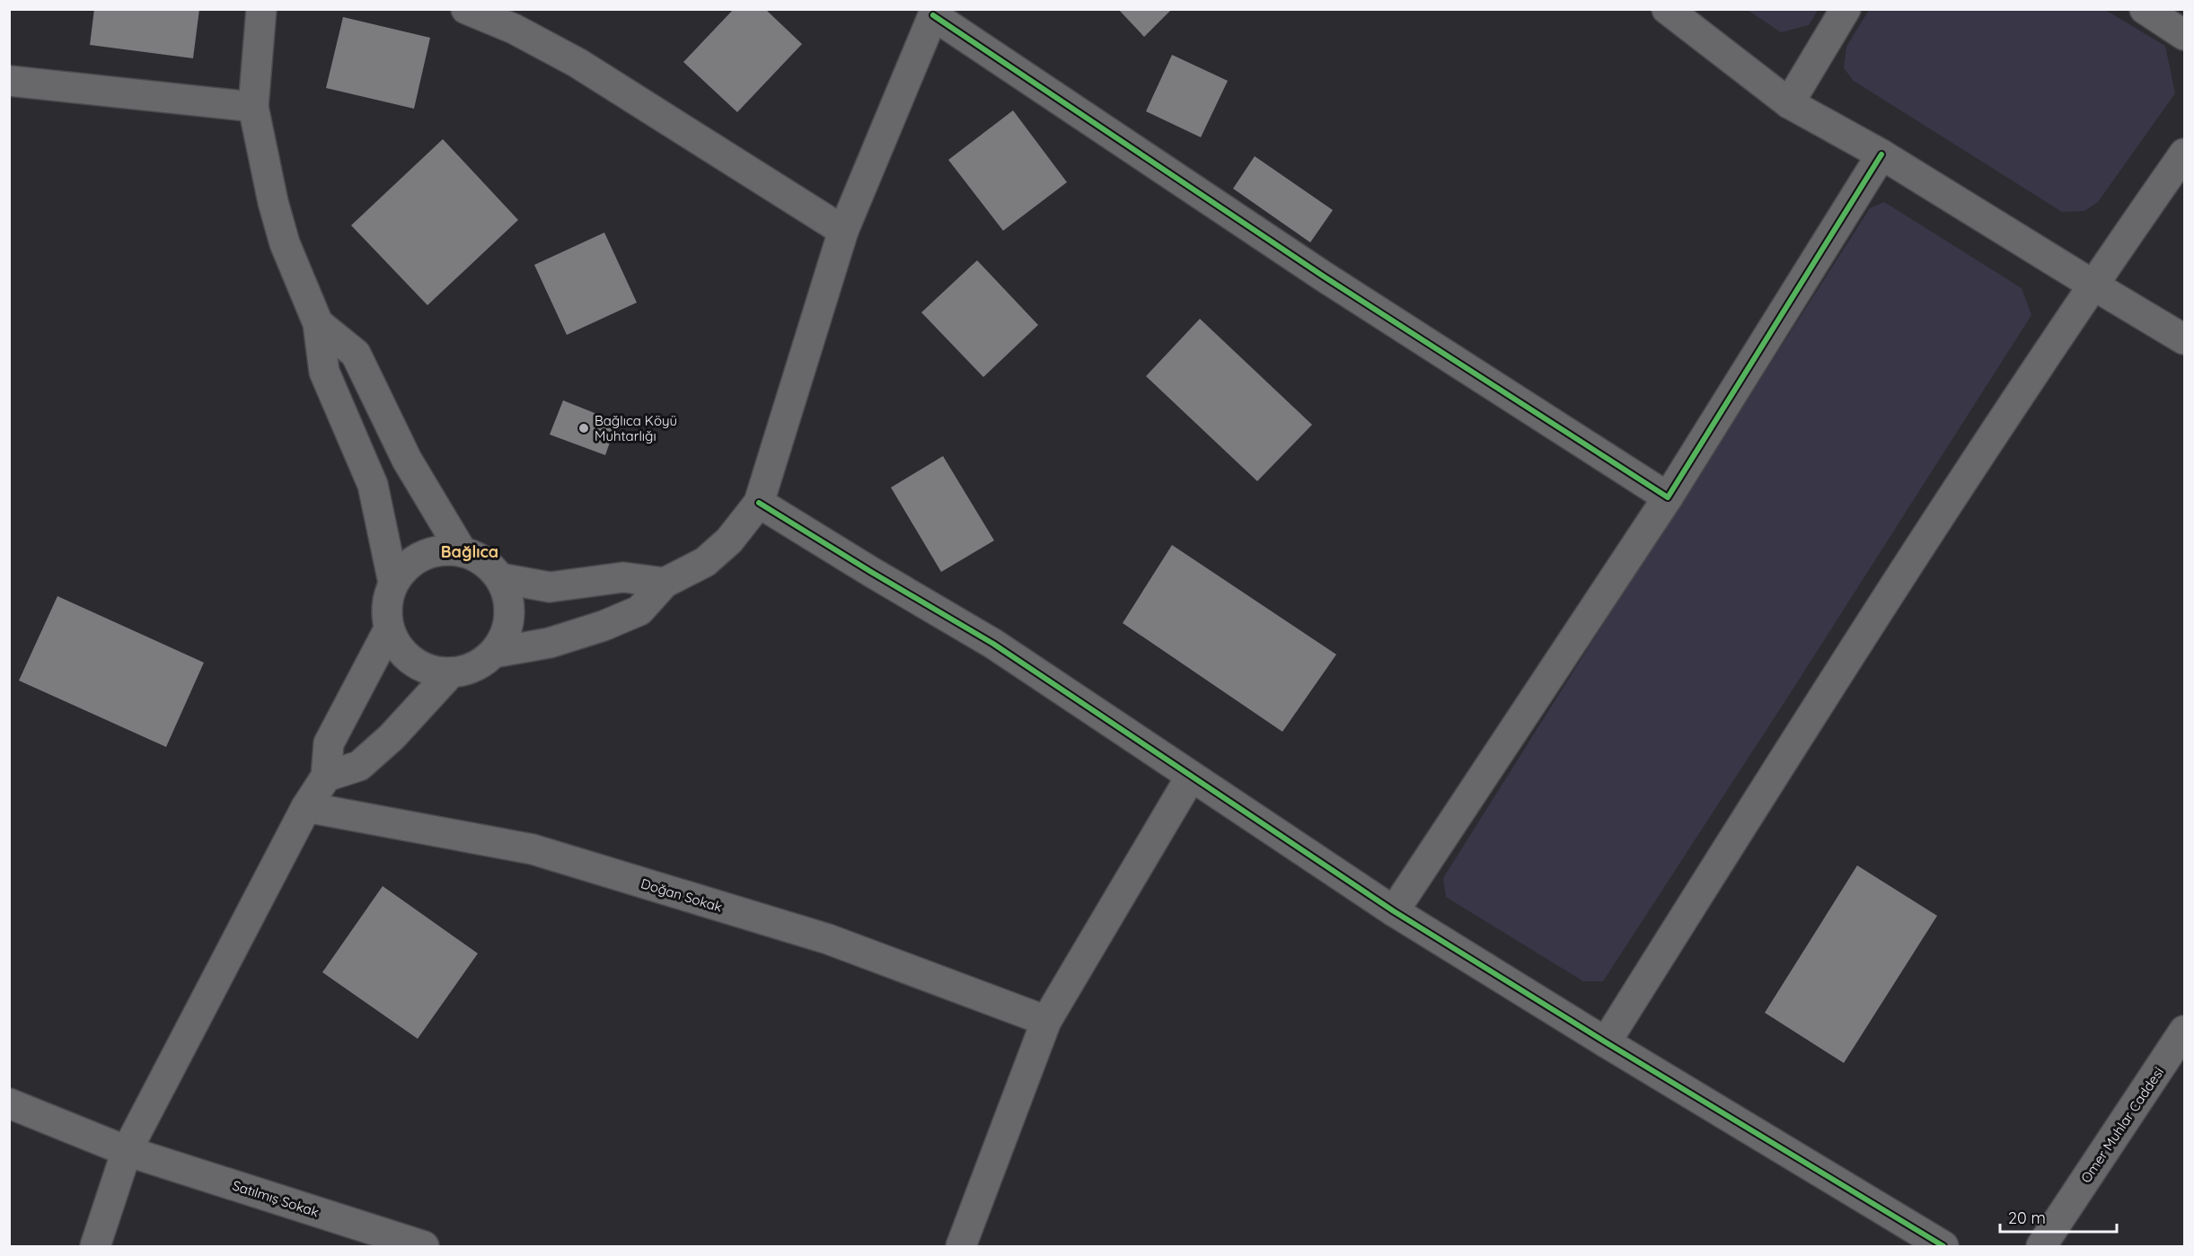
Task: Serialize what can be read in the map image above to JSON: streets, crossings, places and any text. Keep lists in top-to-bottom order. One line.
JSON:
{"streets":{"street":["Doğan Sokak","Omer Muhlar Caddesi","Satılmış Sokak"]},"districts":["Bağlıca"],"places":["Bağlıca Köyü Muhtarlığı"],"scale_bar":"20 m"}
